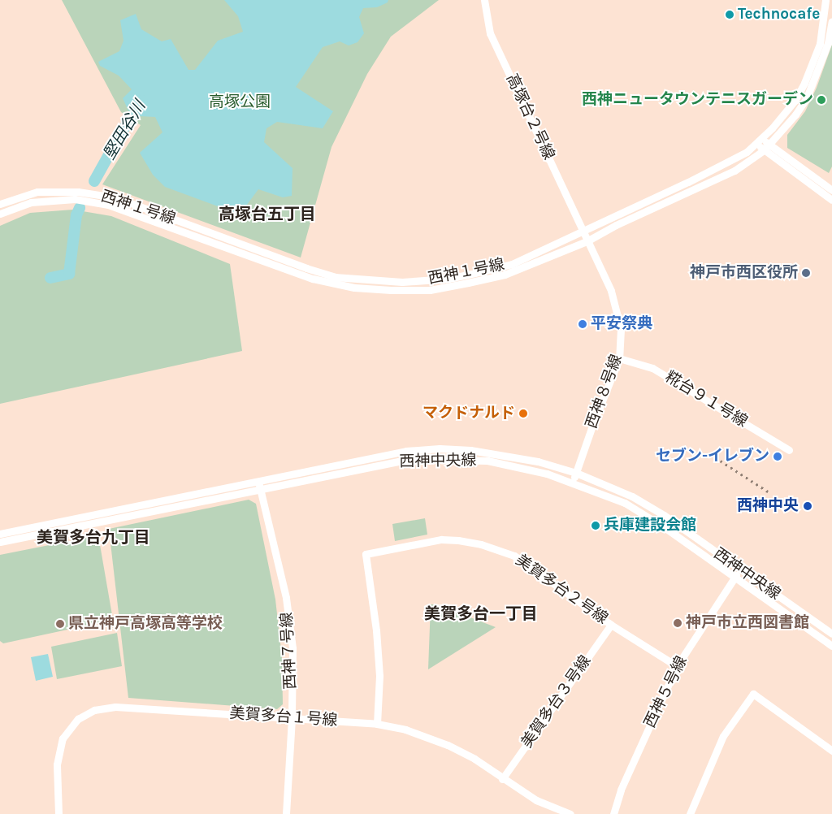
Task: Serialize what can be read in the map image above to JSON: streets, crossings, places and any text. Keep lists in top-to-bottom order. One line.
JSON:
{"streets":{"street":["高塚台２号線","西神１号線","西神８号線","糀台９１号線","西神中央線","美賀多台２号線","西神７号線","西神５号線","美賀多台３号線","美賀多台１号線"]},"crossings":[["高塚台２号線","西神１号線"],["高塚台２号線","西神８号線"],["西神１号線","西神８号線"],["西神８号線","糀台９１号線"],["西神８号線","西神中央線"],["西神中央線","西神７号線"],["西神中央線","西神５号線"],["美賀多台２号線","西神５号線"],["美賀多台２号線","美賀多台３号線"],["美賀多台２号線","美賀多台１号線"],["西神７号線","美賀多台１号線"],["美賀多台３号線","美賀多台１号線"]],"districts":["高塚台五丁目","美賀多台九丁目","美賀多台一丁目"],"water":["堅田谷川"],"parks":["高塚公園"],"places":["Technocafe","西神ニュータウンテニスガーデン","神戸市西区役所","平安祭典","マクドナルド","セブン-イレブン","西神中央","兵庫建設会館","神戸市立西図書館","県立神戸高塚高等学校"]}
